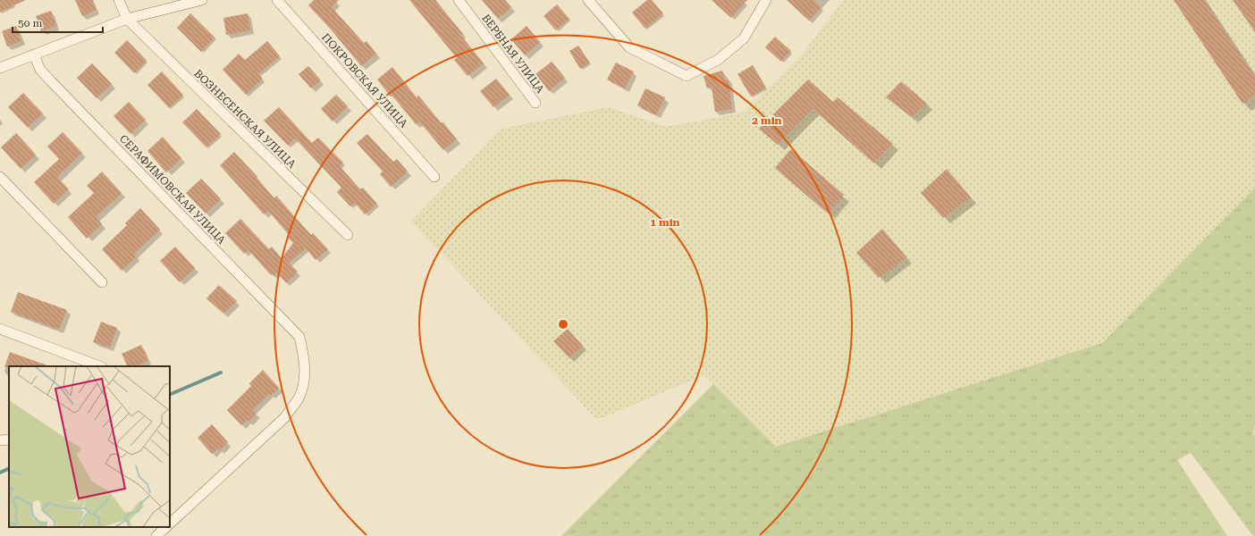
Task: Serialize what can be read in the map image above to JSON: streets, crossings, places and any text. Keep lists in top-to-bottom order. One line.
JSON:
{"streets":{"street":["ВЕРБНАЯ УЛИЦА","ПОКРОВСКАЯ УЛИЦА","ВОЗНЕСЕНСКАЯ УЛИЦА","СЕРАФИМОВСКАЯ УЛИЦА"]},"scale_bar":"50 m","rings":["2 min","1 min"]}
